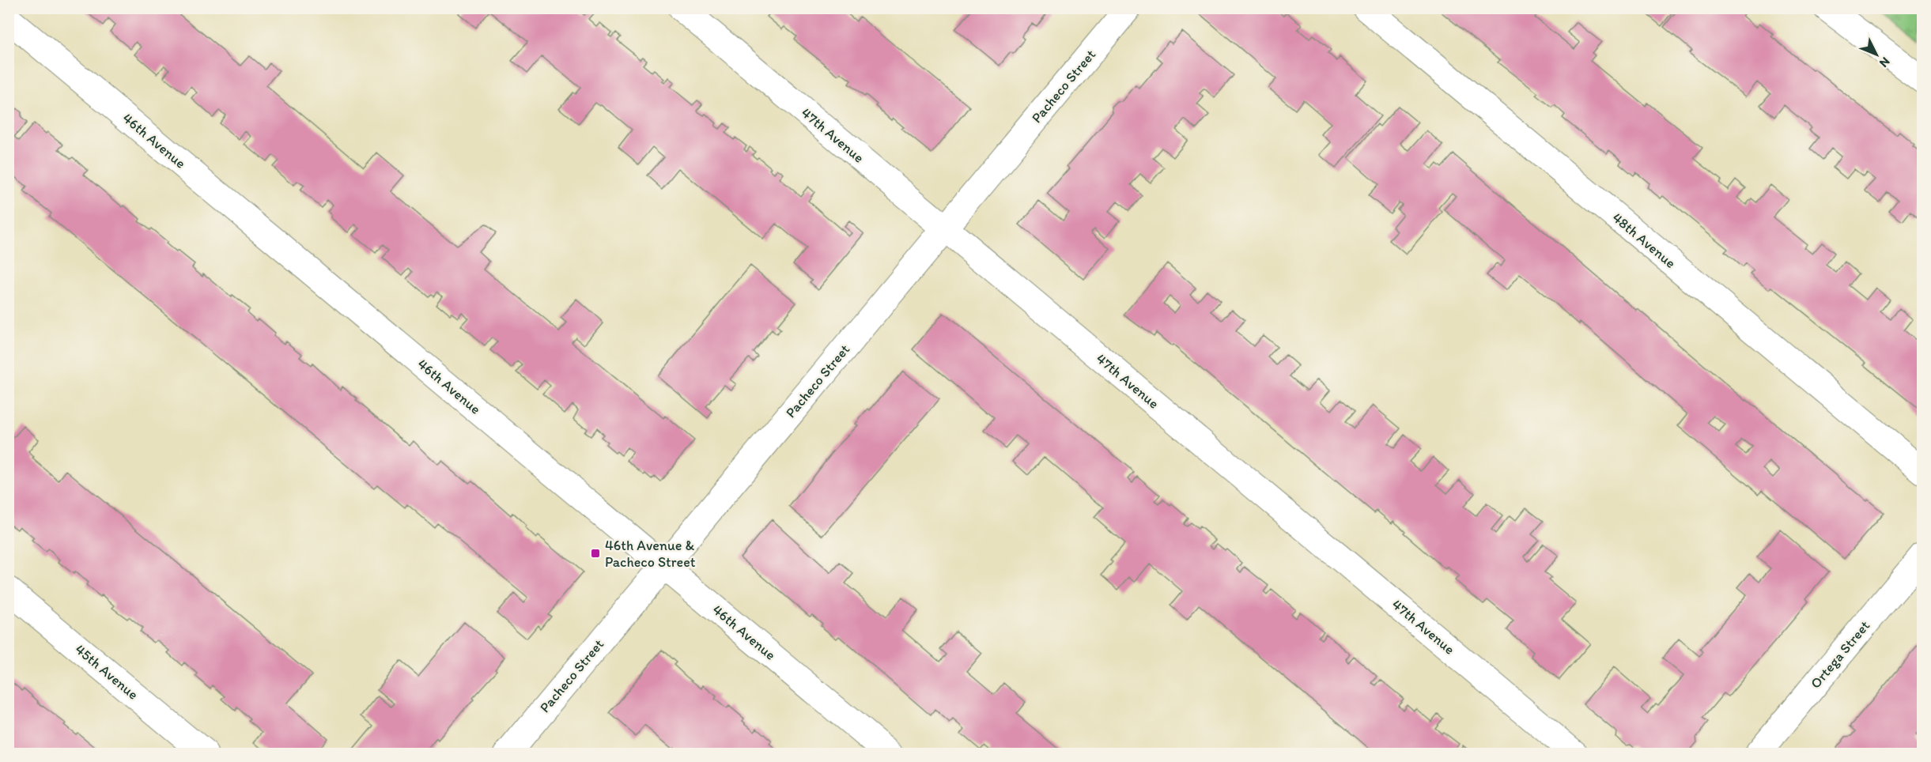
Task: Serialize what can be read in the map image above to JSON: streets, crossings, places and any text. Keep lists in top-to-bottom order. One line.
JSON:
{"streets":{"street":["Pacheco Street","47th Avenue","46th Avenue","48th Avenue","Ortega Street","45th Avenue"]},"crossings":[["Pacheco Street","47th Avenue"],["Pacheco Street","46th Avenue"]],"places":{"transit":["46th Avenue & Pacheco Street"]},"north":"bottom right"}
